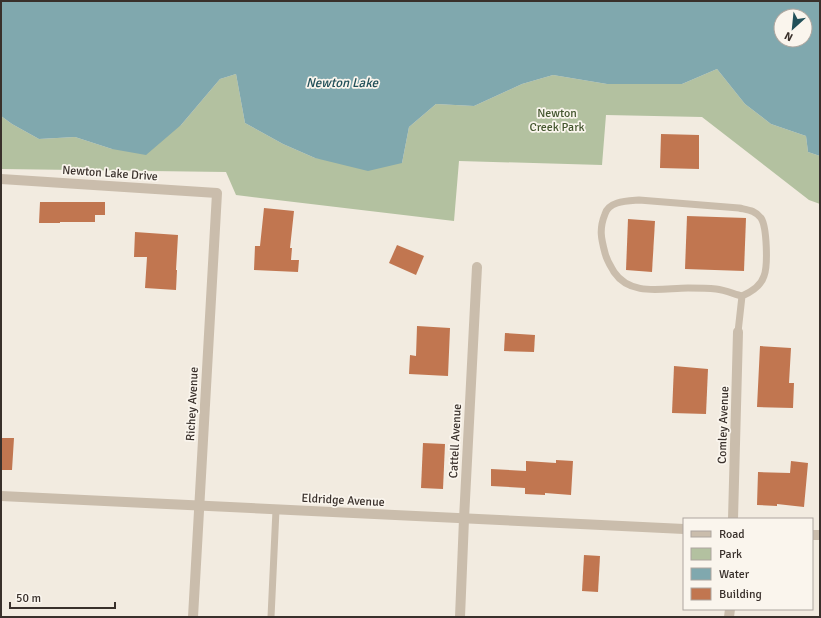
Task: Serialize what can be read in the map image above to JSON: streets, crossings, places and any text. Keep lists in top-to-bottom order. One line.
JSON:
{"streets":{"street":["Newton Lake Drive","Richey Avenue","Comley Avenue","Cattell Avenue","Eldridge Avenue"]},"crossings":[["Newton Lake Drive","Richey Avenue"],["Richey Avenue","Eldridge Avenue"],["Cattell Avenue","Eldridge Avenue"]],"water":["Newton Lake"],"parks":["Newton Creek Park"],"legend":["Road","Park","Water","Building"],"scale_bar":"50 m","north":"bottom left"}
